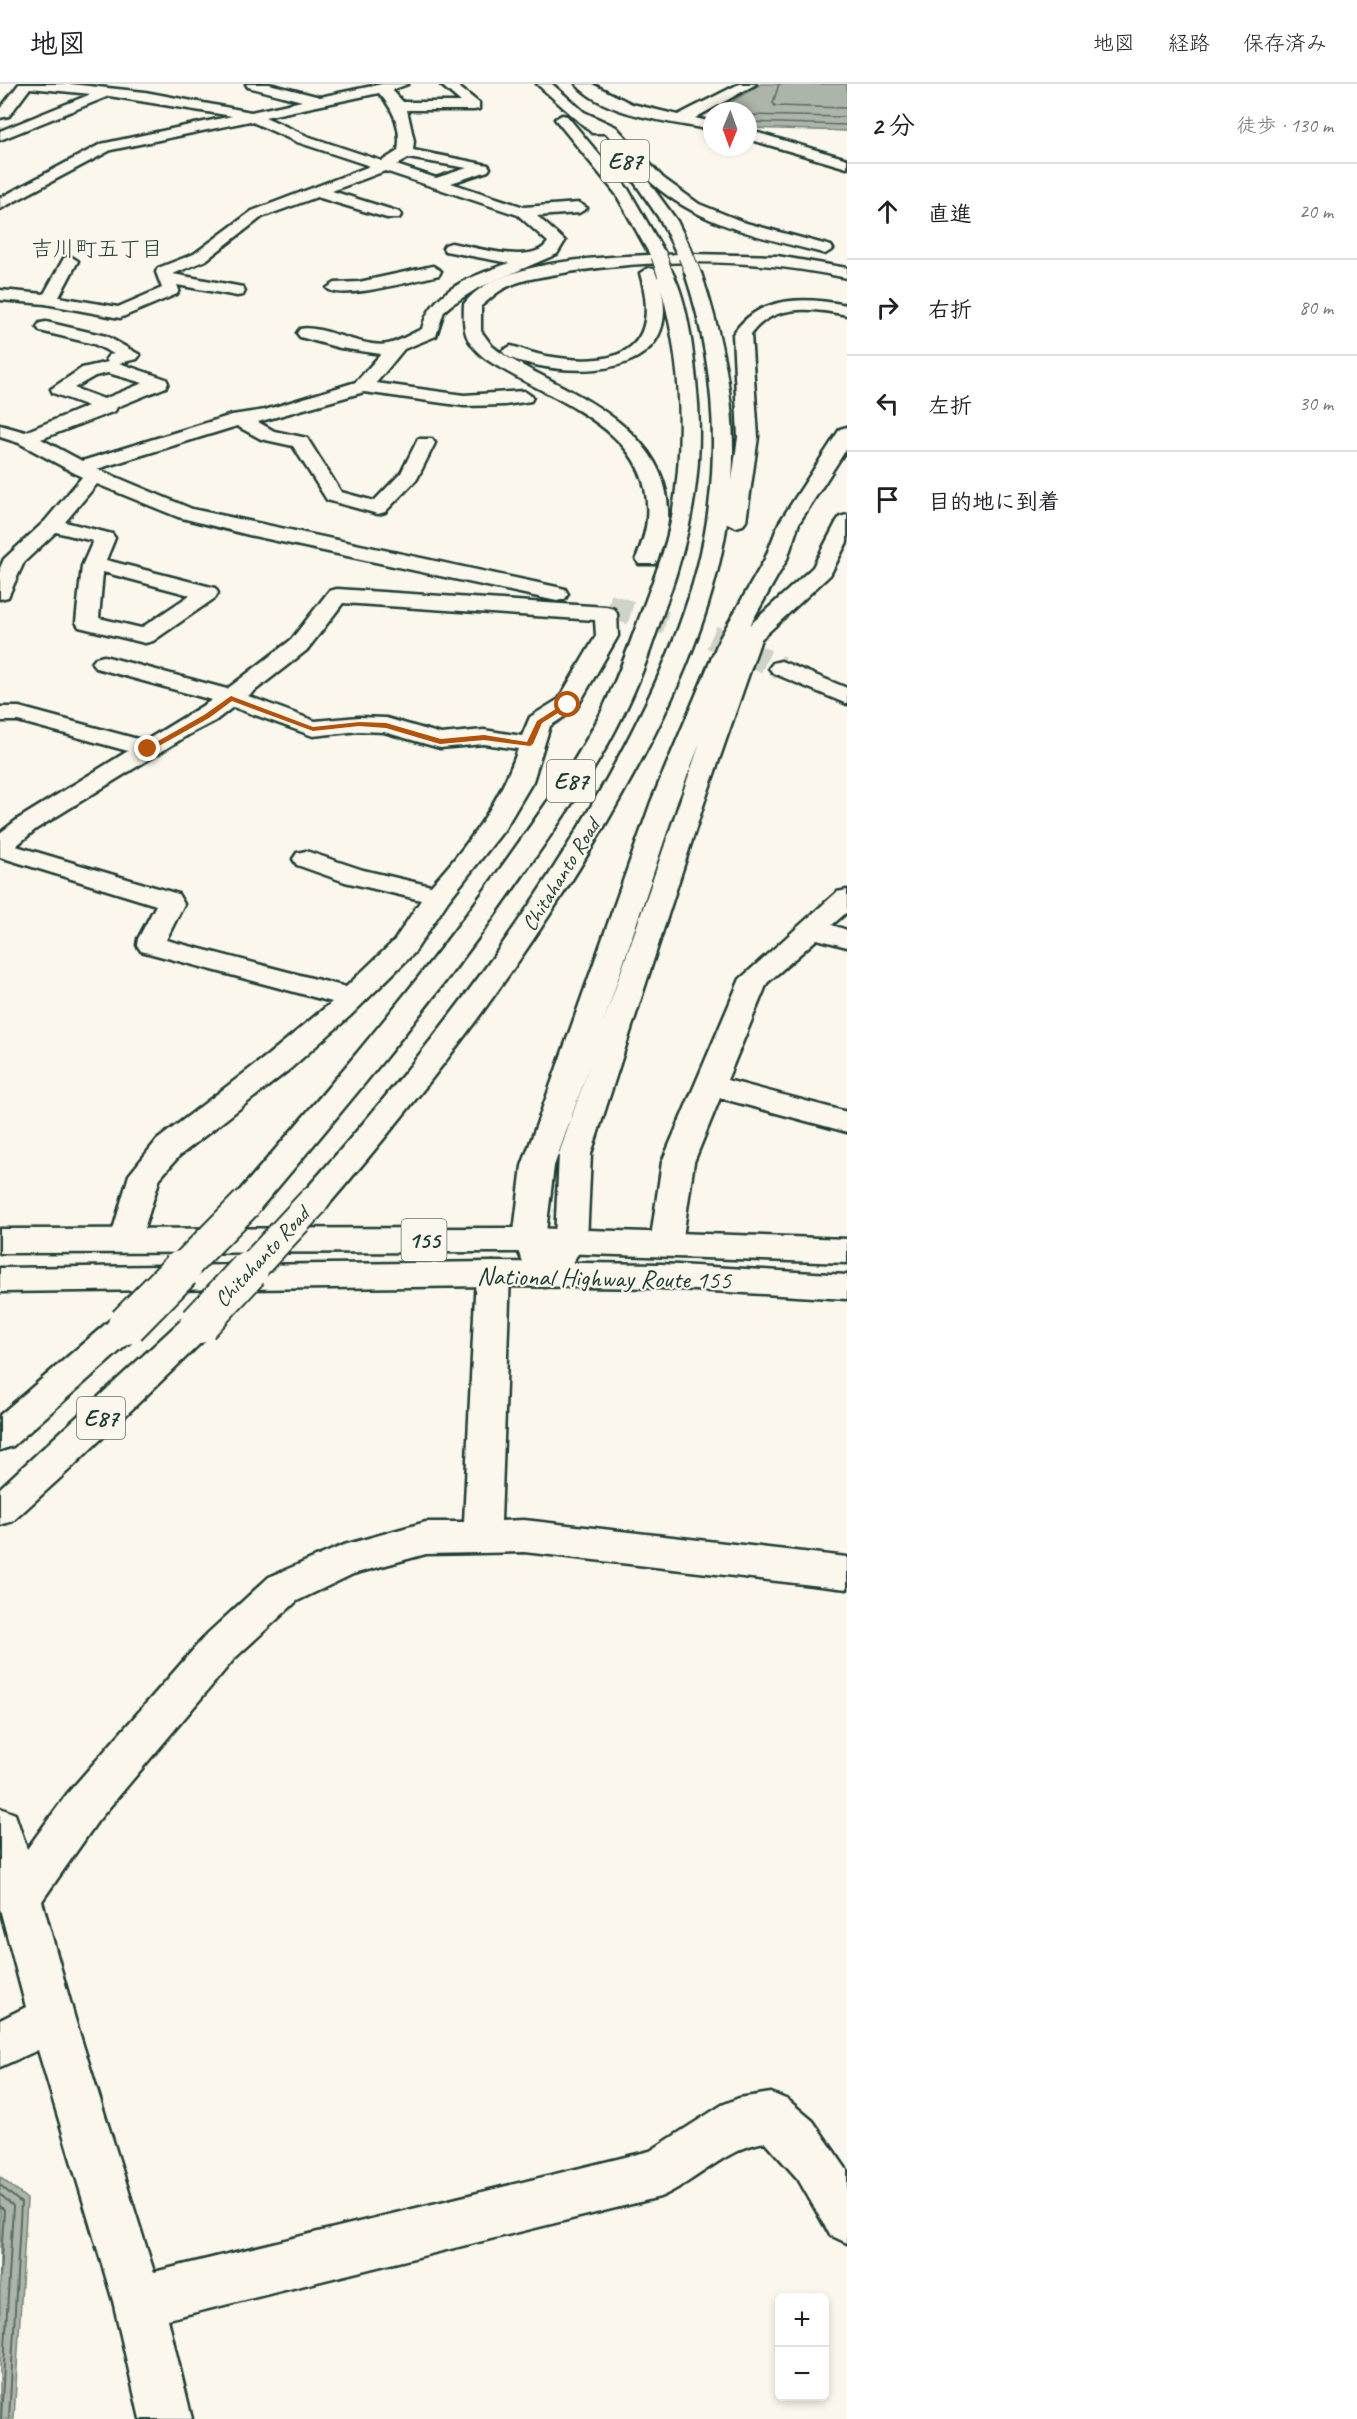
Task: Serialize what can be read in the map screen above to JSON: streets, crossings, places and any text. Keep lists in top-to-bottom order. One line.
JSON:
{"streets":{"main road":["E87","Chitahanto Road","155","National Highway Route 155"]},"crossings":[["E87","Chitahanto Road"]],"districts":["吉川町五丁目"],"north":"bottom","page":{"header":"地図","nav":["地図","経路","保存済み"],"heading":["2 分","徒歩 · 130 m"],"list":[["直進","20 m"],["右折","80 m"],["左折","30 m"],"目的地に到着"],"map_buttons":["+","−"]}}
